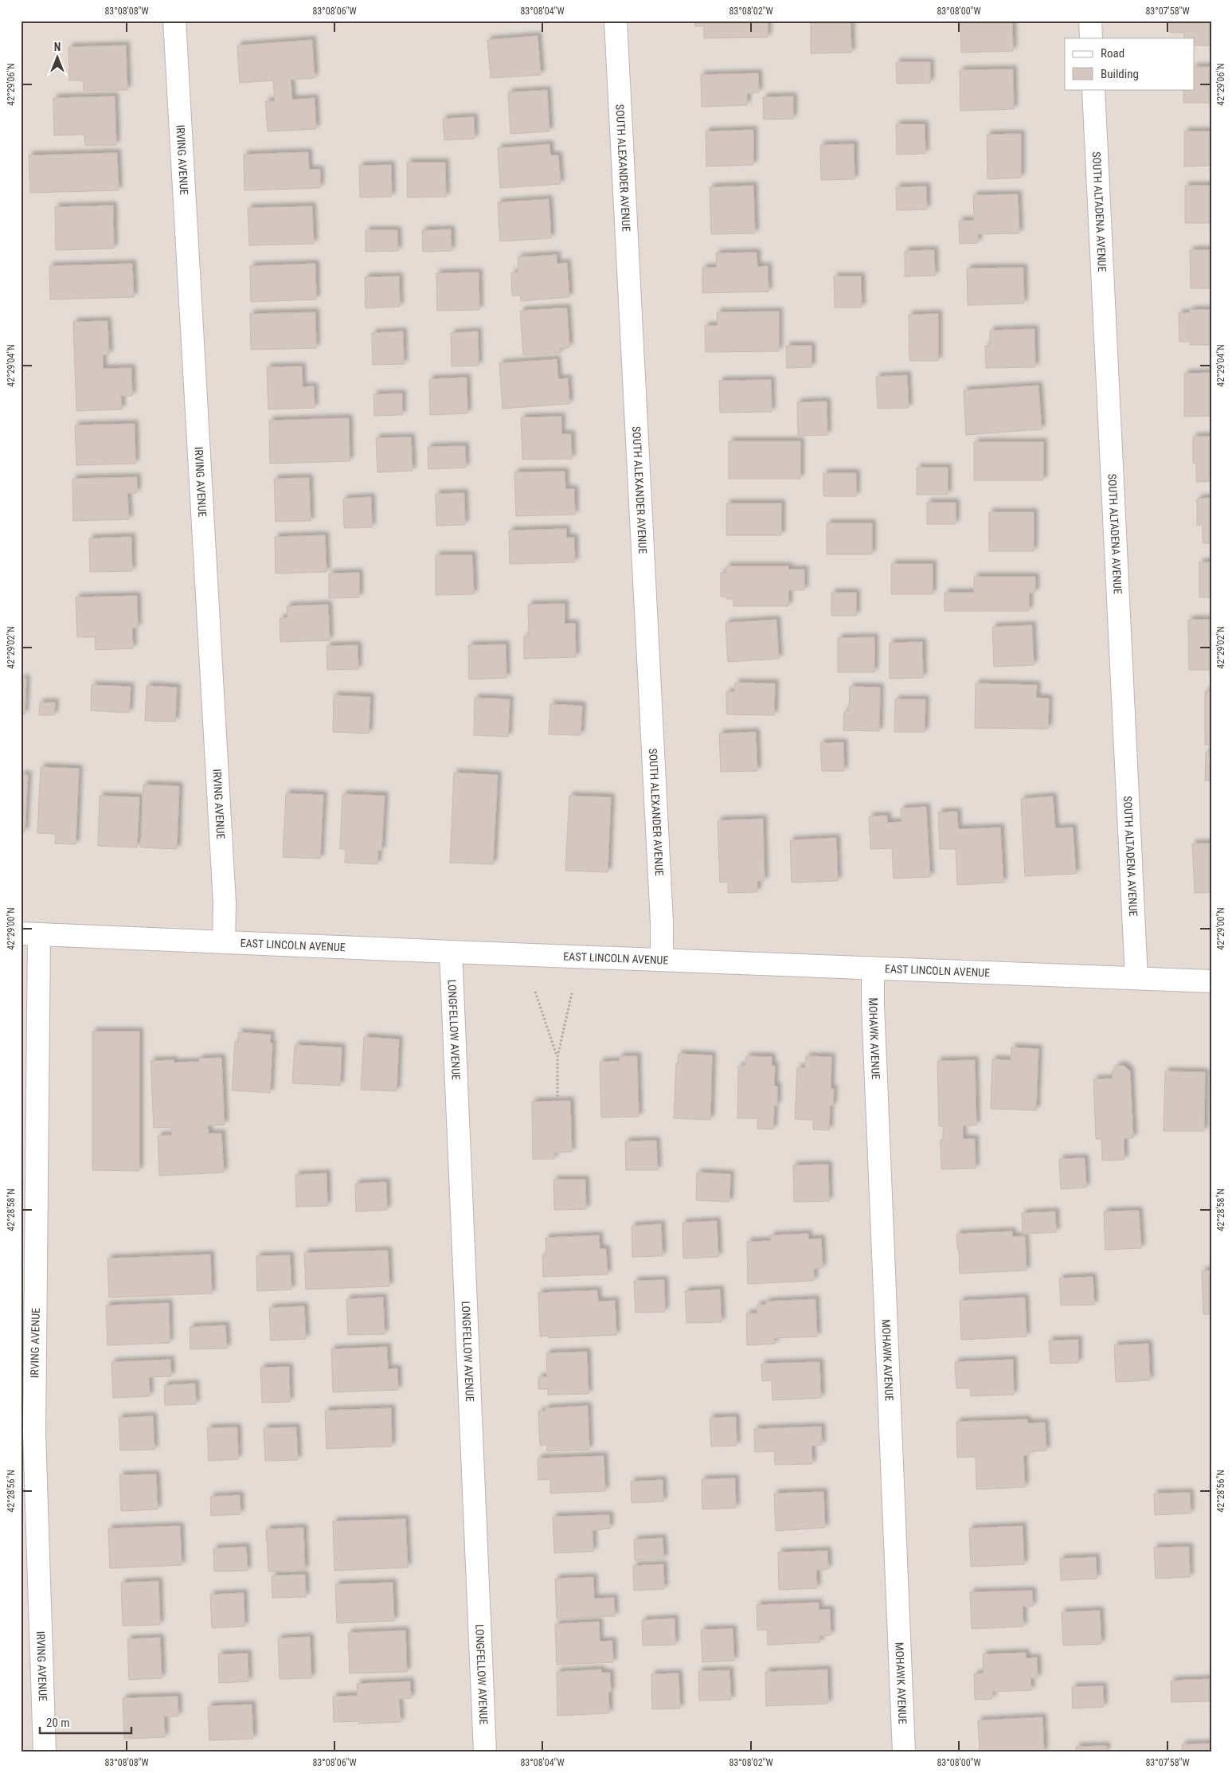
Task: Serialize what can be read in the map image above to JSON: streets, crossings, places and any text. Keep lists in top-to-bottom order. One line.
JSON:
{"streets":{"street":["IRVING AVENUE","SOUTH ALEXANDER AVENUE","SOUTH ALTADENA AVENUE","EAST LINCOLN AVENUE","LONGFELLOW AVENUE","MOHAWK AVENUE"]},"crossings":[["IRVING AVENUE","EAST LINCOLN AVENUE"],["SOUTH ALEXANDER AVENUE","EAST LINCOLN AVENUE"],["SOUTH ALTADENA AVENUE","EAST LINCOLN AVENUE"],["EAST LINCOLN AVENUE","LONGFELLOW AVENUE"],["EAST LINCOLN AVENUE","MOHAWK AVENUE"]],"legend":["Road","Building"],"scale_bar":"20 m","north":"top","coordinates":["83°08'08\"W","83°08'06\"W","83°08'04\"W","83°08'02\"W","83°08'00\"W","83°07'58\"W","42°29'06\"N","42°29'04\"N","42°29'02\"N","42°29'00\"N","42°28'58\"N","42°28'56\"N"]}
